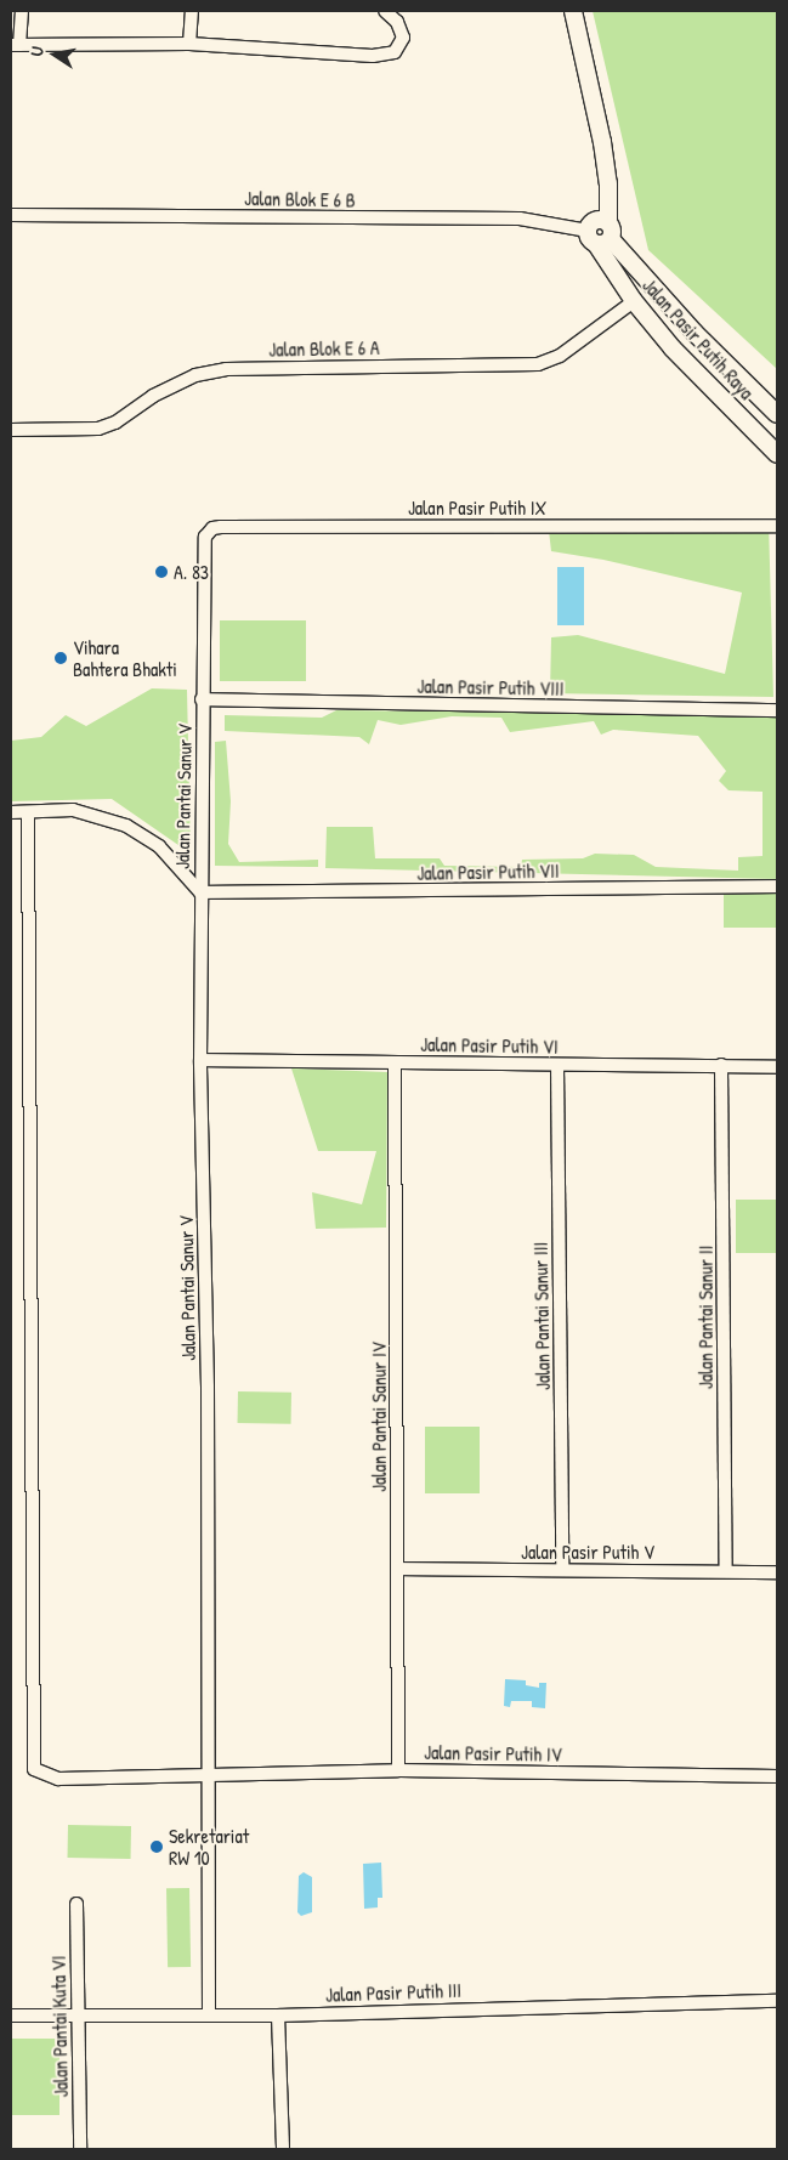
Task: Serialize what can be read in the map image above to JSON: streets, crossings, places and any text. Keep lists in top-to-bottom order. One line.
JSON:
{"streets":{"street":["Jalan Blok E 6 B","Jalan Pasir Putih Raya","Jalan Blok E 6 A","Jalan Pasir Putih IX","Jalan Pasir Putih VIII","Jalan Pantai Sanur V","Jalan Pasir Putih VII","Jalan Pasir Putih VI","Jalan Pantai Sanur III","Jalan Pantai Sanur II","Jalan Pantai Sanur IV","Jalan Pasir Putih V","Jalan Pasir Putih IV","Jalan Pasir Putih III","Jalan Pantai Kuta VI"]},"crossings":[["Jalan Blok E 6 B","Jalan Pasir Putih Raya"],["Jalan Pasir Putih Raya","Jalan Blok E 6 A"],["Jalan Pasir Putih IX","Jalan Pantai Sanur V"],["Jalan Pasir Putih VIII","Jalan Pantai Sanur V"],["Jalan Pantai Sanur V","Jalan Pasir Putih VII"],["Jalan Pantai Sanur V","Jalan Pasir Putih VI"],["Jalan Pantai Sanur V","Jalan Pasir Putih IV"],["Jalan Pantai Sanur V","Jalan Pasir Putih III"],["Jalan Pasir Putih VI","Jalan Pantai Sanur III"],["Jalan Pasir Putih VI","Jalan Pantai Sanur II"],["Jalan Pasir Putih VI","Jalan Pantai Sanur IV"],["Jalan Pantai Sanur III","Jalan Pasir Putih V"],["Jalan Pantai Sanur II","Jalan Pasir Putih V"],["Jalan Pantai Sanur IV","Jalan Pasir Putih V"],["Jalan Pantai Sanur IV","Jalan Pasir Putih IV"],["Jalan Pasir Putih III","Jalan Pantai Kuta VI"]],"places":["A. 83","Vihara Bahtera Bhakti","Sekretariat RW 10"],"north":"left"}
